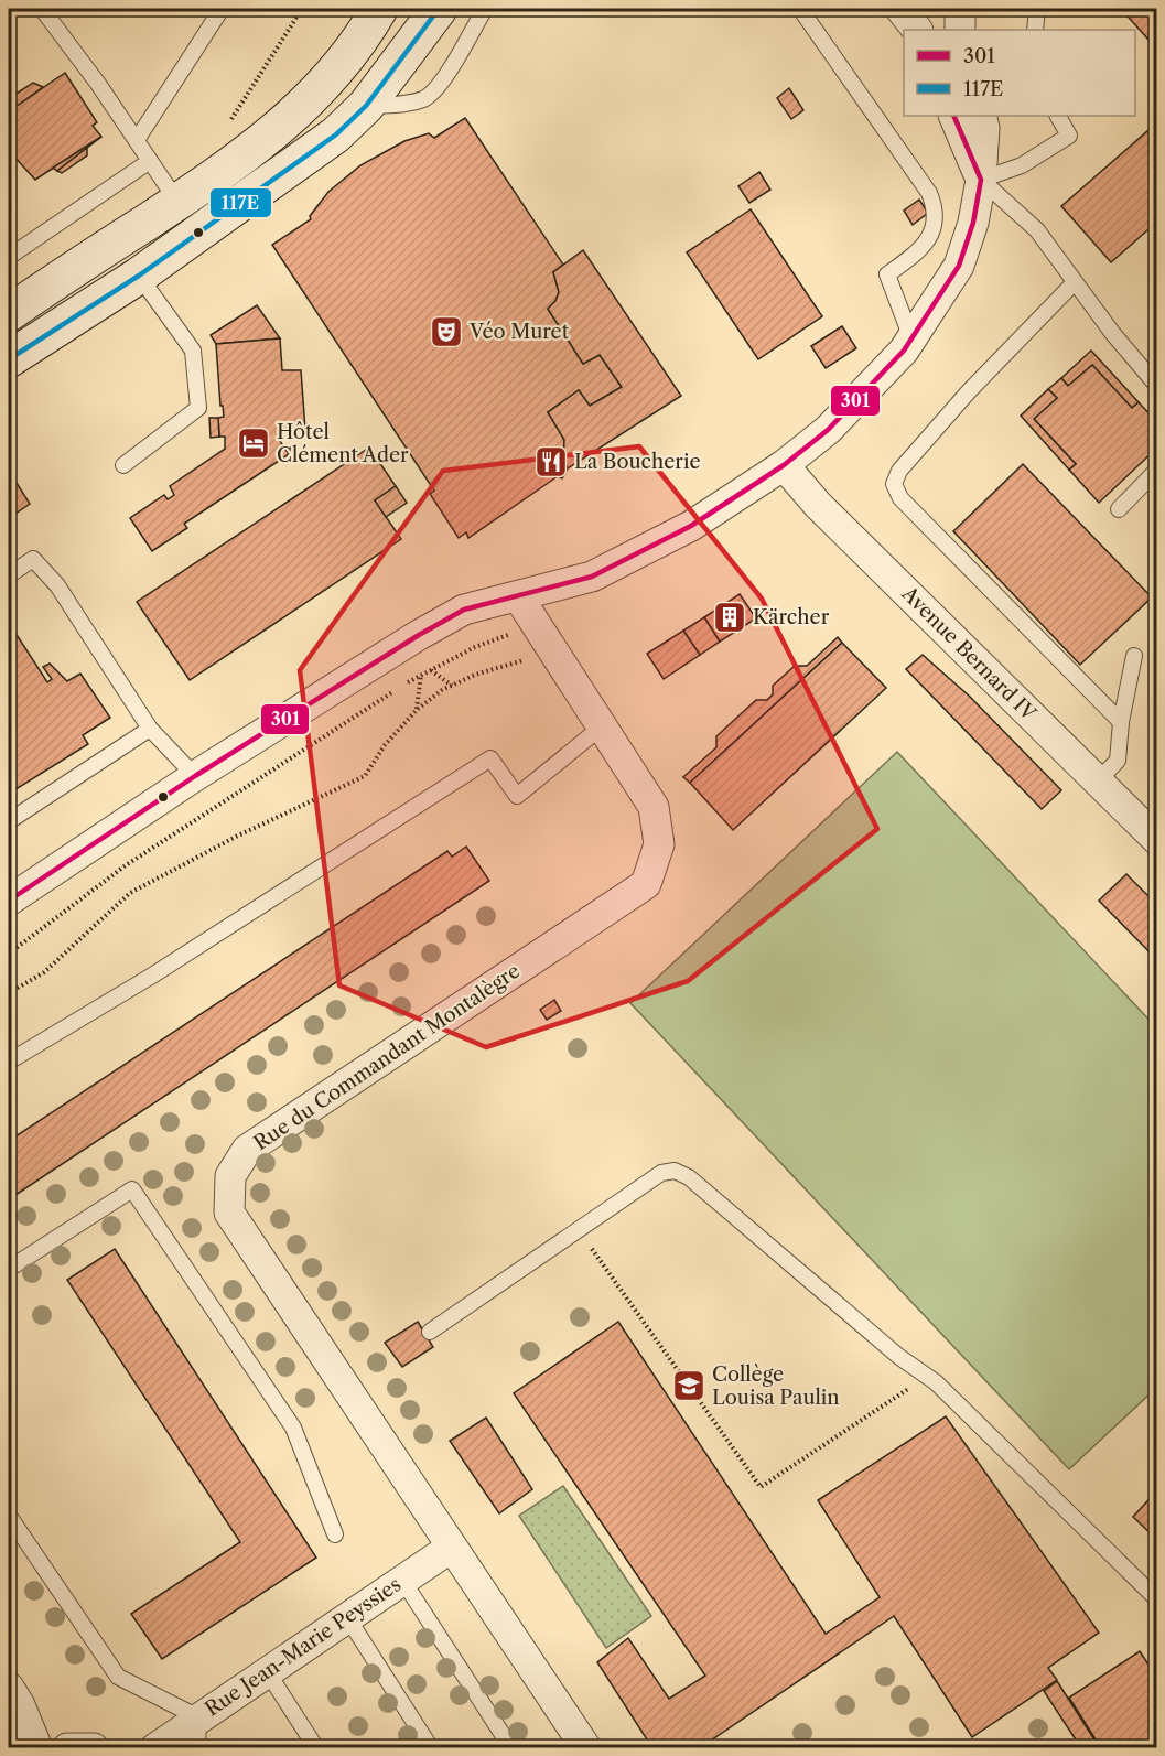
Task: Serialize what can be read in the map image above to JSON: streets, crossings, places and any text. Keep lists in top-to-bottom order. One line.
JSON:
{"streets":{"street":["Avenue Bernard IV","Rue du Commandant Montalègre","Rue Jean-Marie Peyssies"]},"crossings":[["Rue du Commandant Montalègre","Rue Jean-Marie Peyssies"]],"places":{"theatre":["Véo Muret"],"hotel":["Hôtel Clément Ader"],"restaurant":["La Boucherie"],"building":["Kärcher"],"school or university":["Collège Louisa Paulin"]},"lines":["transit line 117E","transit line 301"],"legend":["301","117E"]}
